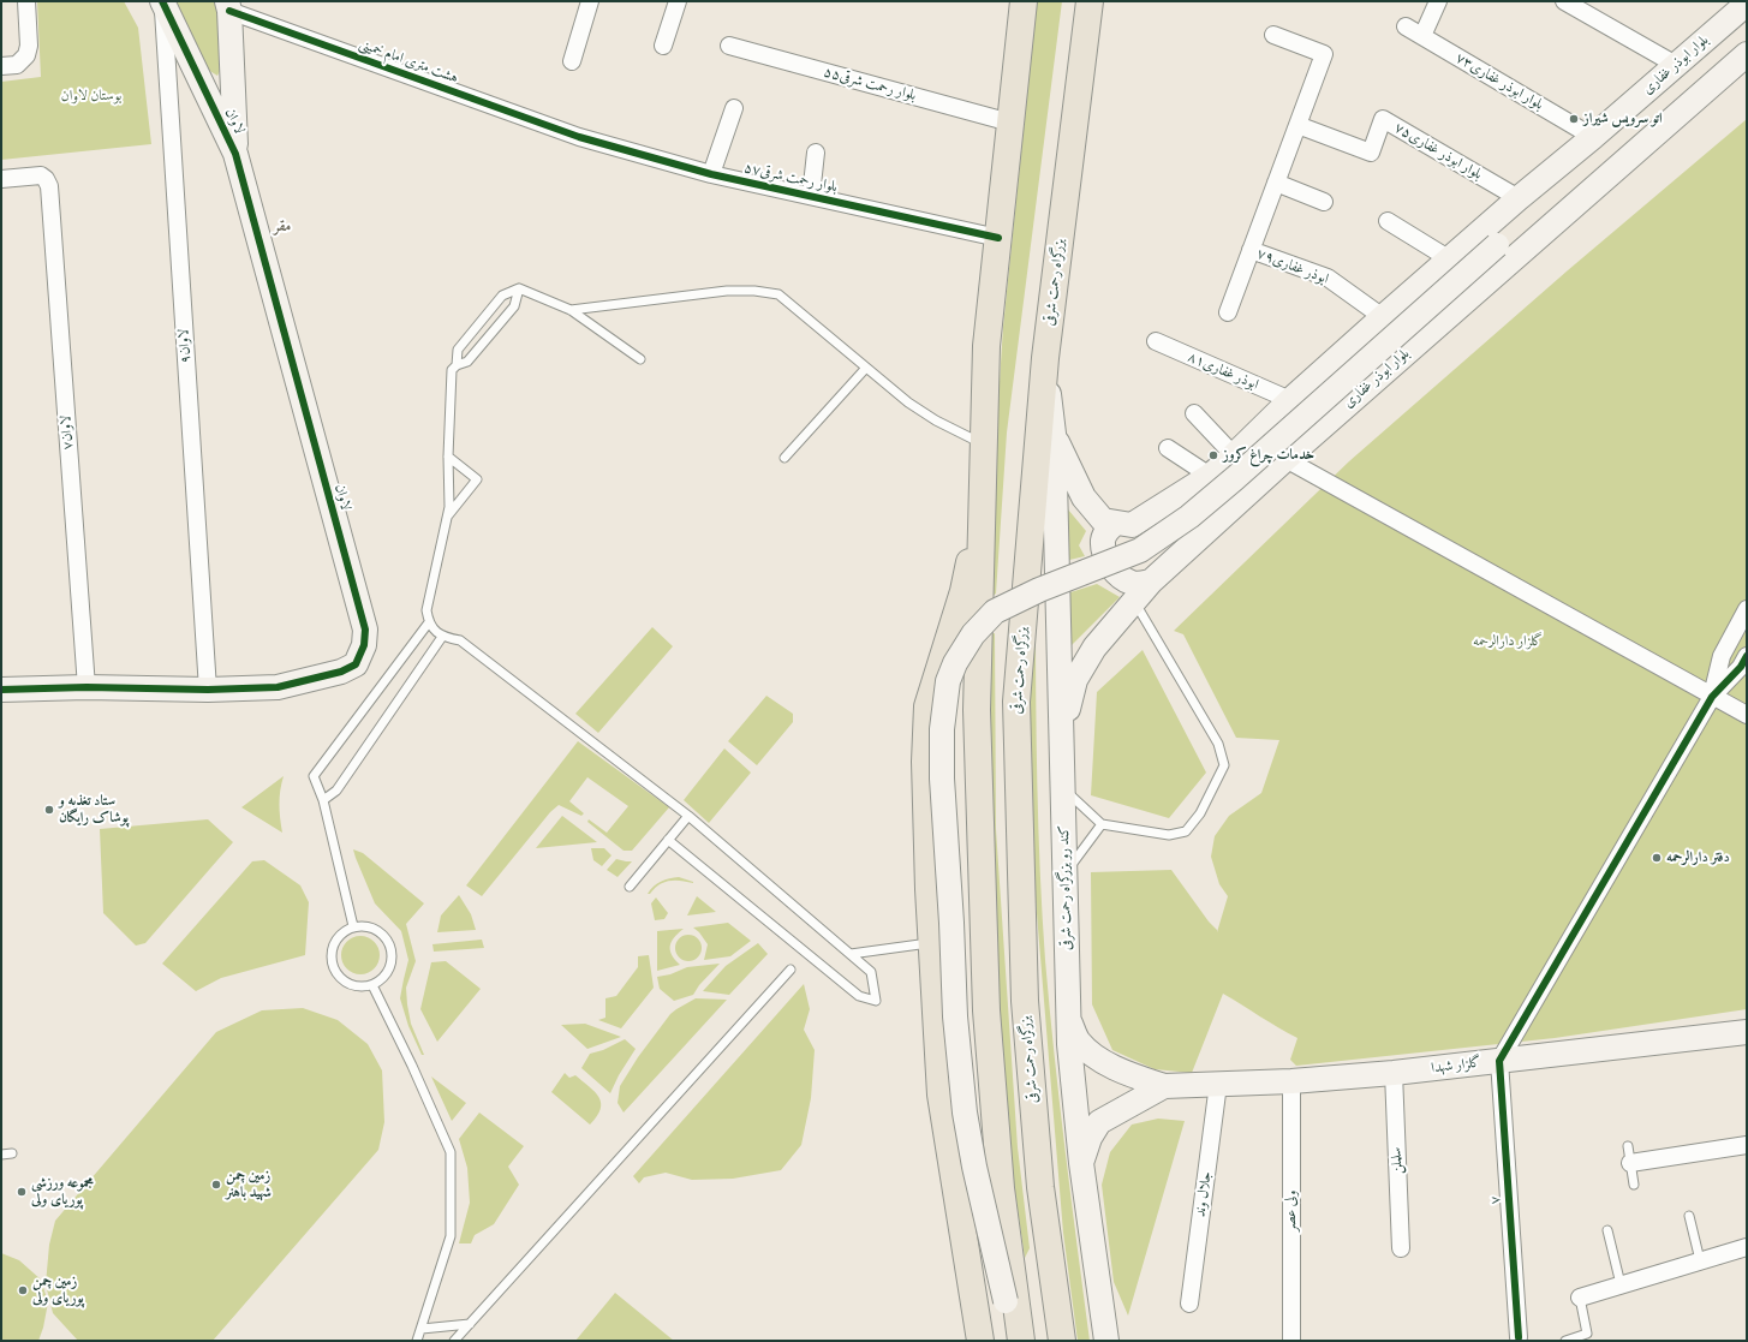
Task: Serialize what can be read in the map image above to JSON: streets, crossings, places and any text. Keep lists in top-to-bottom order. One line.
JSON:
{"streets":{"highway":["بزرگراه رحمت شرقی"],"main road":["بلوار ابوذر غفاری","لاوان","کند رو بزرگراه رحمت شرقی","گلزار شهدا"],"street":["هشت متری امام خمینی","بلوار ابوذر غفاری۷۳","بلوار رحمت شرقی۵۵","بلوار ابوذر غفاری۷۵","۵۷بلوار رحمت شرقی","۷۹ابوذر غفاری","۹لاوان","۸۱ابوذر غفاری","۷لاوان","سلملن","جلال وند","۷","ولی عصر"]},"crossings":[["هشت متری امام خمینی","۵۷بلوار رحمت شرقی"],["بلوار ابوذر غفاری","بلوار ابوذر غفاری۷۳"],["بلوار ابوذر غفاری","بلوار ابوذر غفاری۷۵"],["بلوار ابوذر غفاری","۷۹ابوذر غفاری"],["بلوار ابوذر غفاری","۸۱ابوذر غفاری"],["بلوار ابوذر غفاری","کند رو بزرگراه رحمت شرقی"],["لاوان","۹لاوان"],["لاوان","۷لاوان"],["کند رو بزرگراه رحمت شرقی","گلزار شهدا"],["گلزار شهدا","سلملن"],["گلزار شهدا","جلال وند"],["گلزار شهدا","۷"],["گلزار شهدا","ولی عصر"]],"districts":["مقر"],"parks":["بوستان لاوان","گلزار دارالرحمه"],"places":["اتو سرویس شیراز","خدمات چراغ کروز","ستاد تغذیه و پوشاک رایگان","دفتر دارالرحمه","زمین چمن شهید باهنر","مجموعه ورزشی پوریای ولی","زمین چمن پوریای ولی"]}
